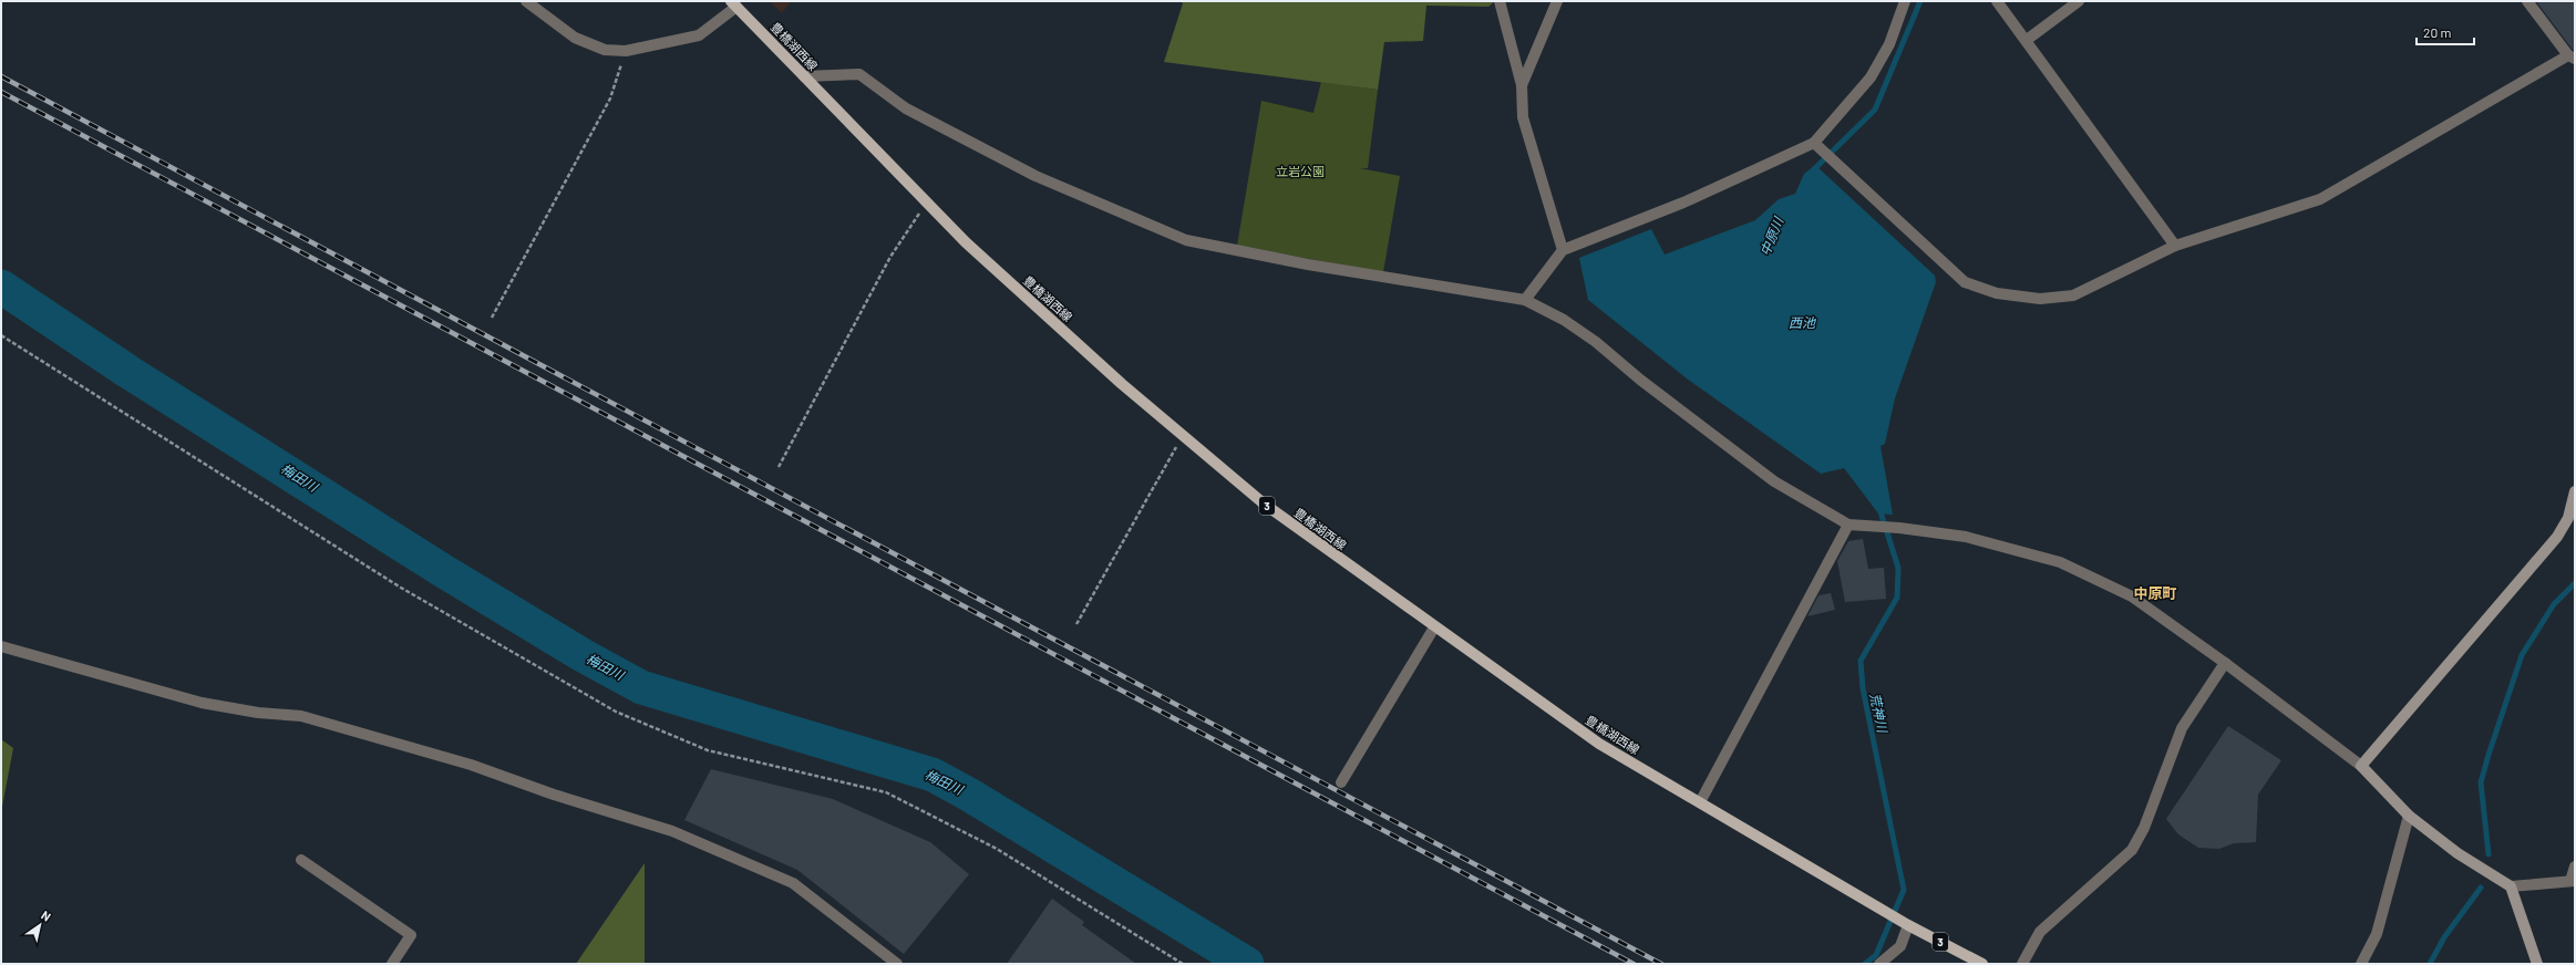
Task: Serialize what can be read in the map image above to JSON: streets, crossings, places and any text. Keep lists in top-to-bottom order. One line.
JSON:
{"streets":{"main road":["豊橋湖西線","3"]},"districts":["中原町"],"water":["中原川","西池","梅田川","荒神川"],"parks":["立岩公園"],"scale_bar":"20 m","north":"top right"}
